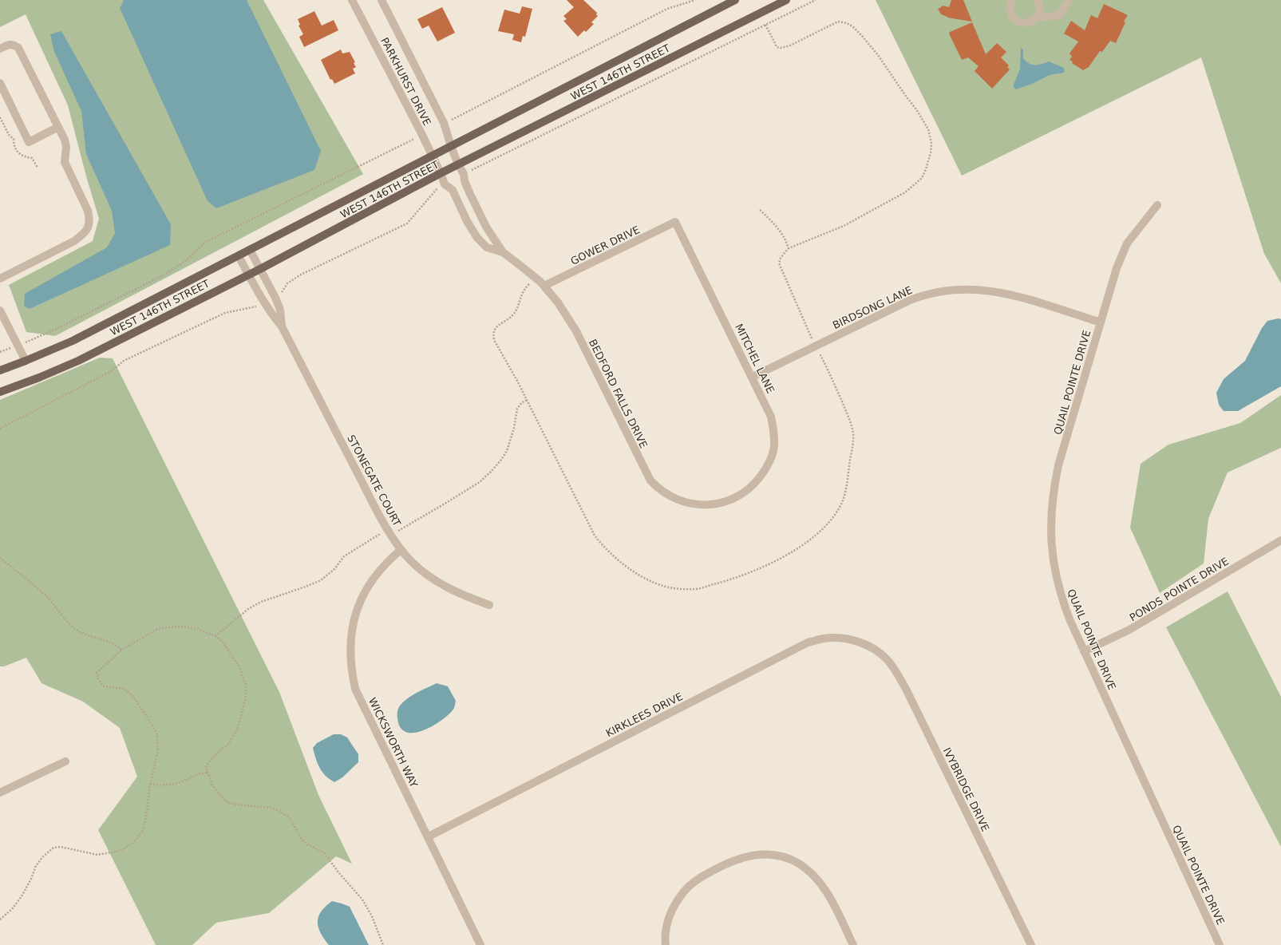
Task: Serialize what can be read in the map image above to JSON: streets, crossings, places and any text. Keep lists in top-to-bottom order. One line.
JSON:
{"streets":{"main road":["WEST 146TH STREET"],"street":["PARKHURST DRIVE","GOWER DRIVE","BIRDSONG LANE","MITCHEL LANE","QUAIL POINTE DRIVE","BEDFORD FALLS DRIVE","STONEGATE COURT","PONDS POINTE DRIVE","KIRKLEES DRIVE","WICKSWORTH WAY","IVYBRIDGE DRIVE"]},"crossings":[["WEST 146TH STREET","PARKHURST DRIVE"],["WEST 146TH STREET","BEDFORD FALLS DRIVE"],["WEST 146TH STREET","STONEGATE COURT"],["PARKHURST DRIVE","BEDFORD FALLS DRIVE"],["GOWER DRIVE","MITCHEL LANE"],["GOWER DRIVE","BEDFORD FALLS DRIVE"],["BIRDSONG LANE","MITCHEL LANE"],["BIRDSONG LANE","QUAIL POINTE DRIVE"],["MITCHEL LANE","BEDFORD FALLS DRIVE"],["QUAIL POINTE DRIVE","PONDS POINTE DRIVE"],["STONEGATE COURT","WICKSWORTH WAY"],["KIRKLEES DRIVE","WICKSWORTH WAY"],["KIRKLEES DRIVE","IVYBRIDGE DRIVE"]]}
